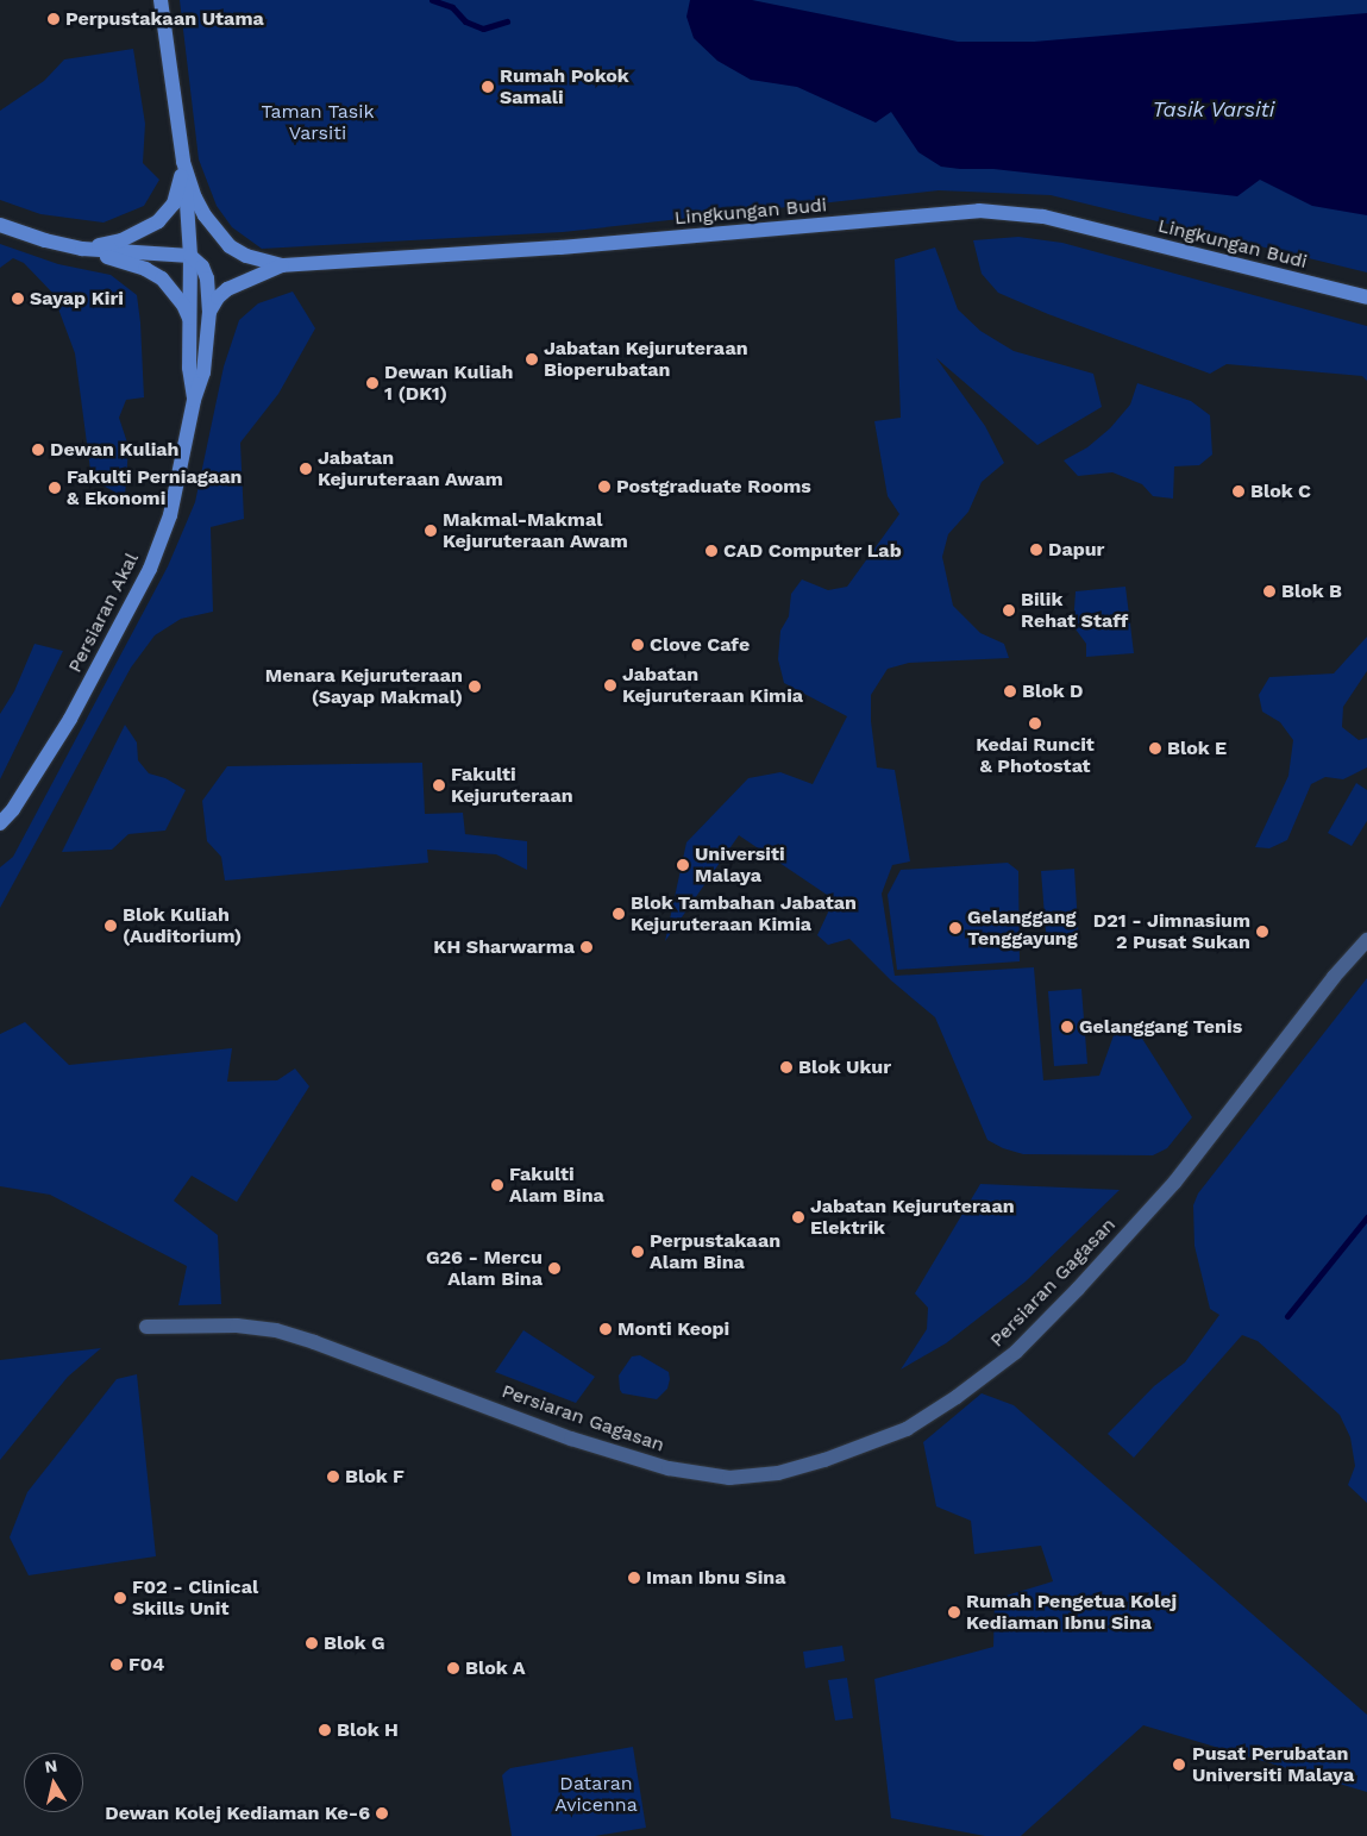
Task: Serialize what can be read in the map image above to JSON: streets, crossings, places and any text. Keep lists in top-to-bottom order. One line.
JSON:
{"streets":{"street":["Lingkungan Budi","Persiaran Akal","Persiaran Gagasan"]},"crossings":[["Lingkungan Budi","Persiaran Akal"]],"water":["Tasik Varsiti"],"parks":["Taman Tasik Varsiti","Dataran Avicenna"],"places":["Perpustakaan Utama","Rumah Pokok Samali","Sayap Kiri","Jabatan Kejuruteraan Bioperubatan","Dewan Kuliah 1 (DK1)","Dewan Kuliah","Jabatan Kejuruteraan Awam","Postgraduate Rooms","Fakulti Perniagaan & Ekonomi","Blok C","Makmal-Makmal Kejuruteraan Awam","Dapur","CAD Computer Lab","Blok B","Bilik Rehat Staff","Clove Cafe","Jabatan Kejuruteraan Kimia","Menara Kejuruteraan (Sayap Makmal)","Blok D","Kedai Runcit & Photostat","Blok E","Fakulti Kejuruteraan","Universiti Malaya","Blok Tambahan Jabatan Kejuruteraan Kimia","Blok Kuliah (Auditorium)","Gelanggang Tenggayung","D21 - Jimnasium 2 Pusat Sukan","KH Sharwarma","Gelanggang Tenis","Blok Ukur","Fakulti Alam Bina","Jabatan Kejuruteraan Elektrik","Perpustakaan Alam Bina","G26 - Mercu Alam Bina","Monti Keopi","Blok F","Iman Ibnu Sina","F02 - Clinical Skills Unit","Rumah Pengetua Kolej Kediaman Ibnu Sina","Blok G","F04","Blok A","Blok H","Pusat Perubatan Universiti Malaya","Dewan Kolej Kediaman Ke-6"],"north":"top"}
